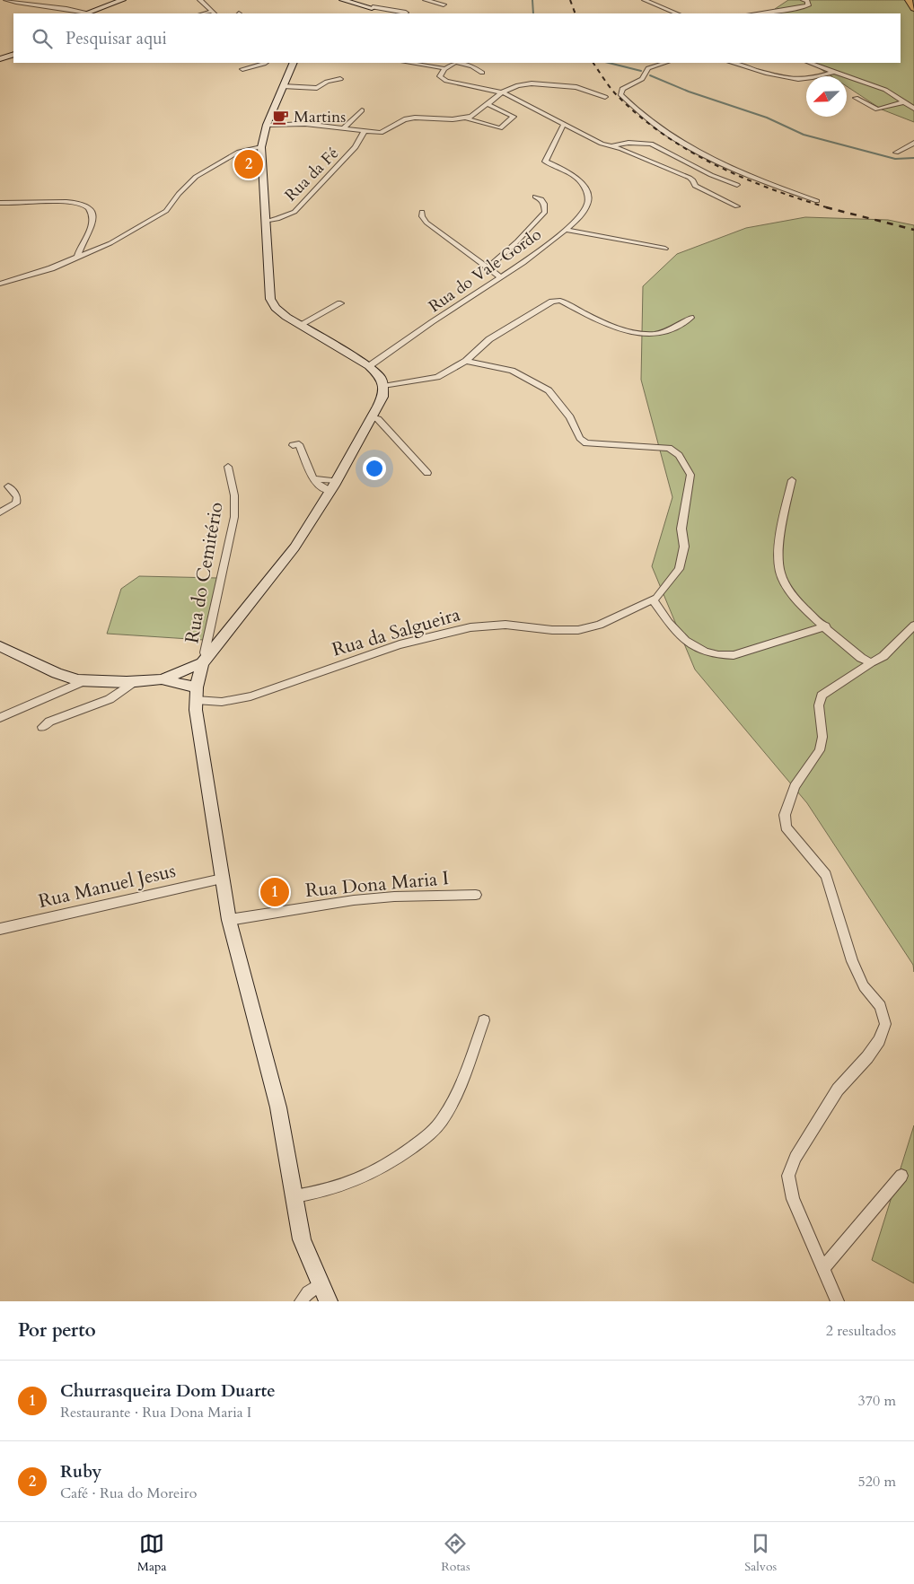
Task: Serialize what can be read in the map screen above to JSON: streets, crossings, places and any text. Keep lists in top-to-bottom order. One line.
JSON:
{"streets":{"street":["Rua da Fé","Rua do Vale Gordo","Rua do Cemitério","Rua da Salgueira","Rua Dona Maria I","Rua Manuel Jesus"]},"places":{"cafe":["Martins"]},"north":"bottom left","page":{"search":"Pesquisar aqui","pins":["2","1"],"heading":["Por perto","2 resultados"],"list":[{"mark":"1","name":"Churrasqueira Dom Duarte","note":"Restaurante · Rua Dona Maria I","value":"370 m"},{"mark":"2","name":"Ruby","note":"Café · Rua do Moreiro","value":"520 m"}],"nav":["Mapa","Rotas","Salvos"]}}
